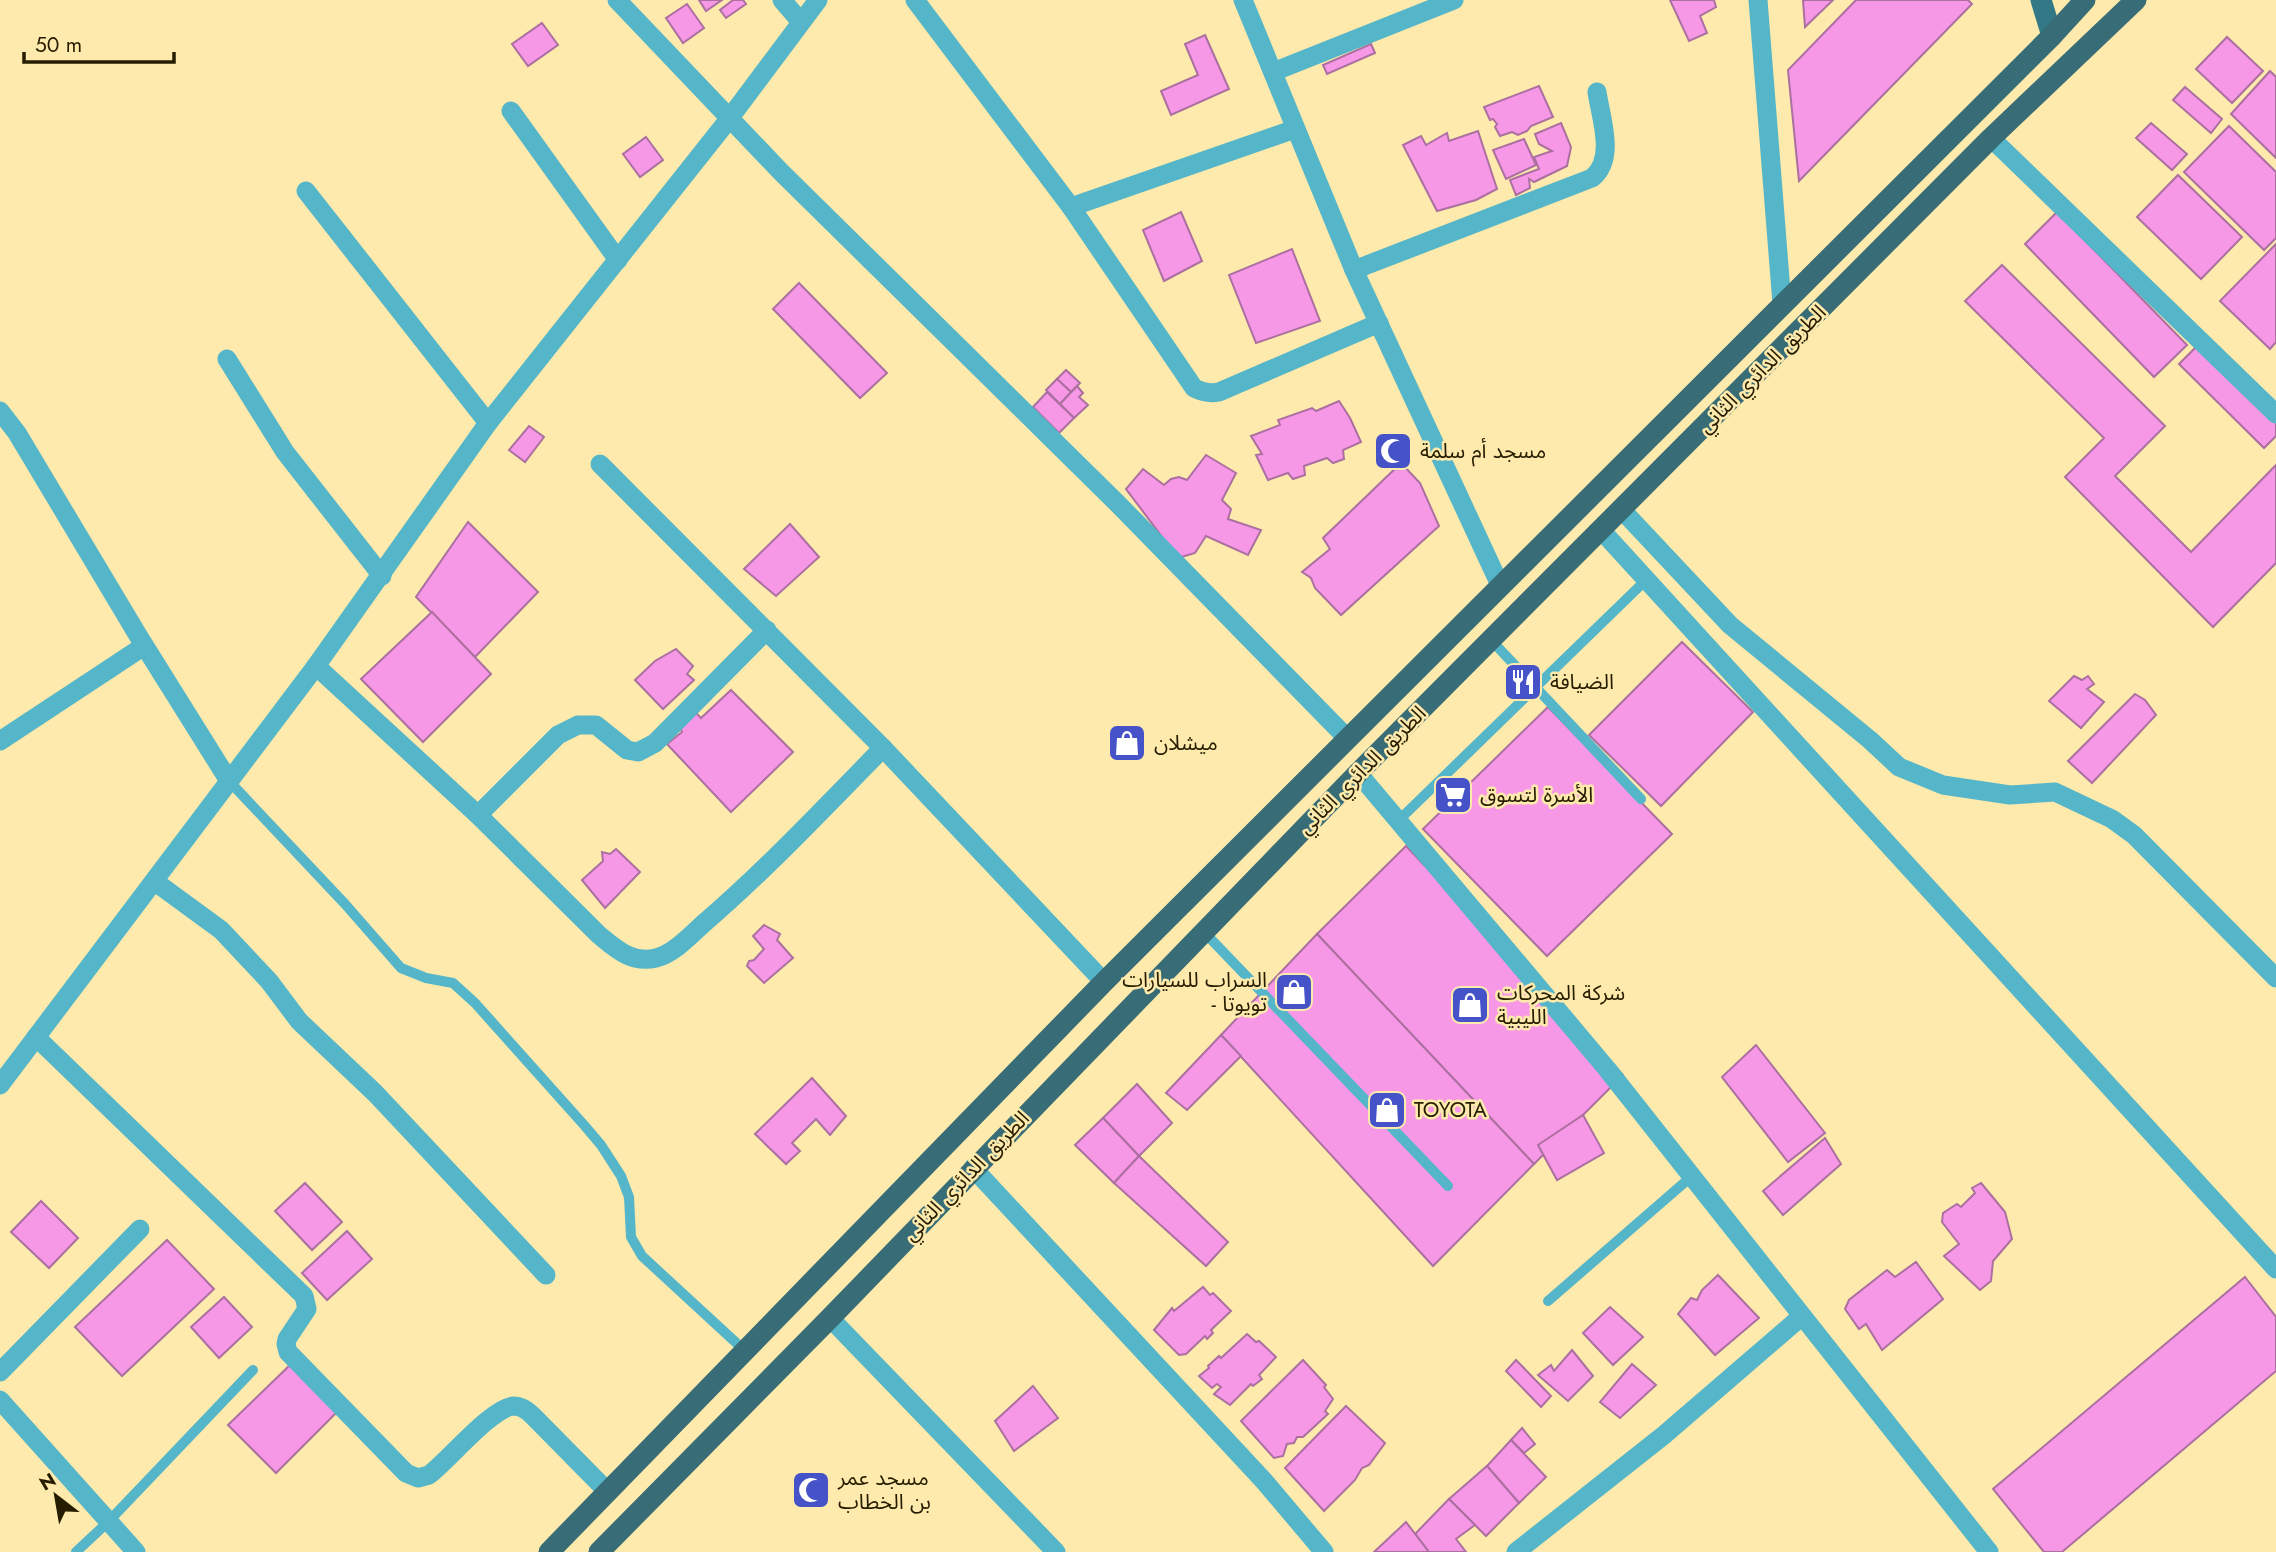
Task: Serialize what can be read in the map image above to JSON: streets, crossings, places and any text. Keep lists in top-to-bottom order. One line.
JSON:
{"streets":{"highway":["الطريق الدائري الثاني"]},"places":{"mosque":["مسجد أم سلمة","مسجد عمر بن الخطاب"],"restaurant":["الضيافة"],"shop":["ميشلان","السراب للسيارات - تويوتا","شركة المحركات الليبية","TOYOTA"],"supermarket":["الأسرة لتسوق"]},"scale_bar":"50 m","north":"top left"}
